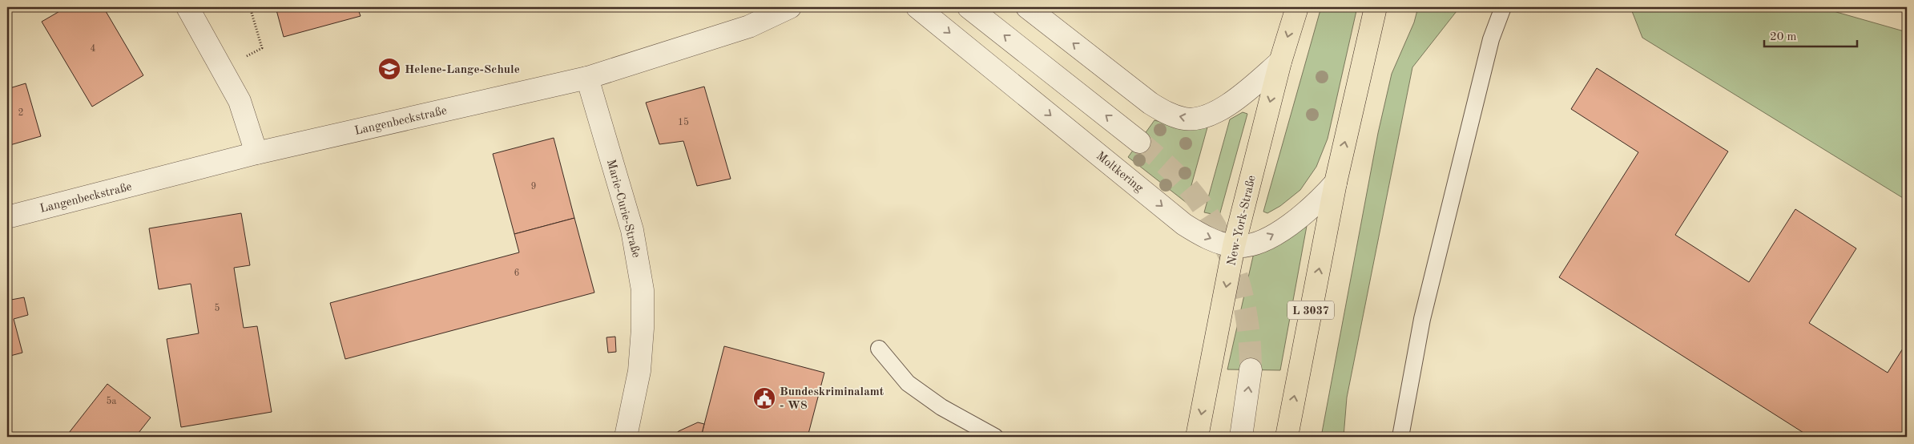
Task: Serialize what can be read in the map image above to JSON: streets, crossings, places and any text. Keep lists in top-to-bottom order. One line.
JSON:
{"streets":{"main road":["New-York-Straße","L 3037"],"street":["Langenbeckstraße","Moltkering","Marie-Curie-Straße"]},"crossings":[["Langenbeckstraße","Marie-Curie-Straße"],["Moltkering","New-York-Straße"],["Moltkering","L 3037"]],"places":{"school or university":["Helene-Lange-Schule"],"public building":["Bundeskriminalamt - W8"]},"house_numbers":["4","2","15","9","6","5","5a"],"scale_bar":"20 m"}
